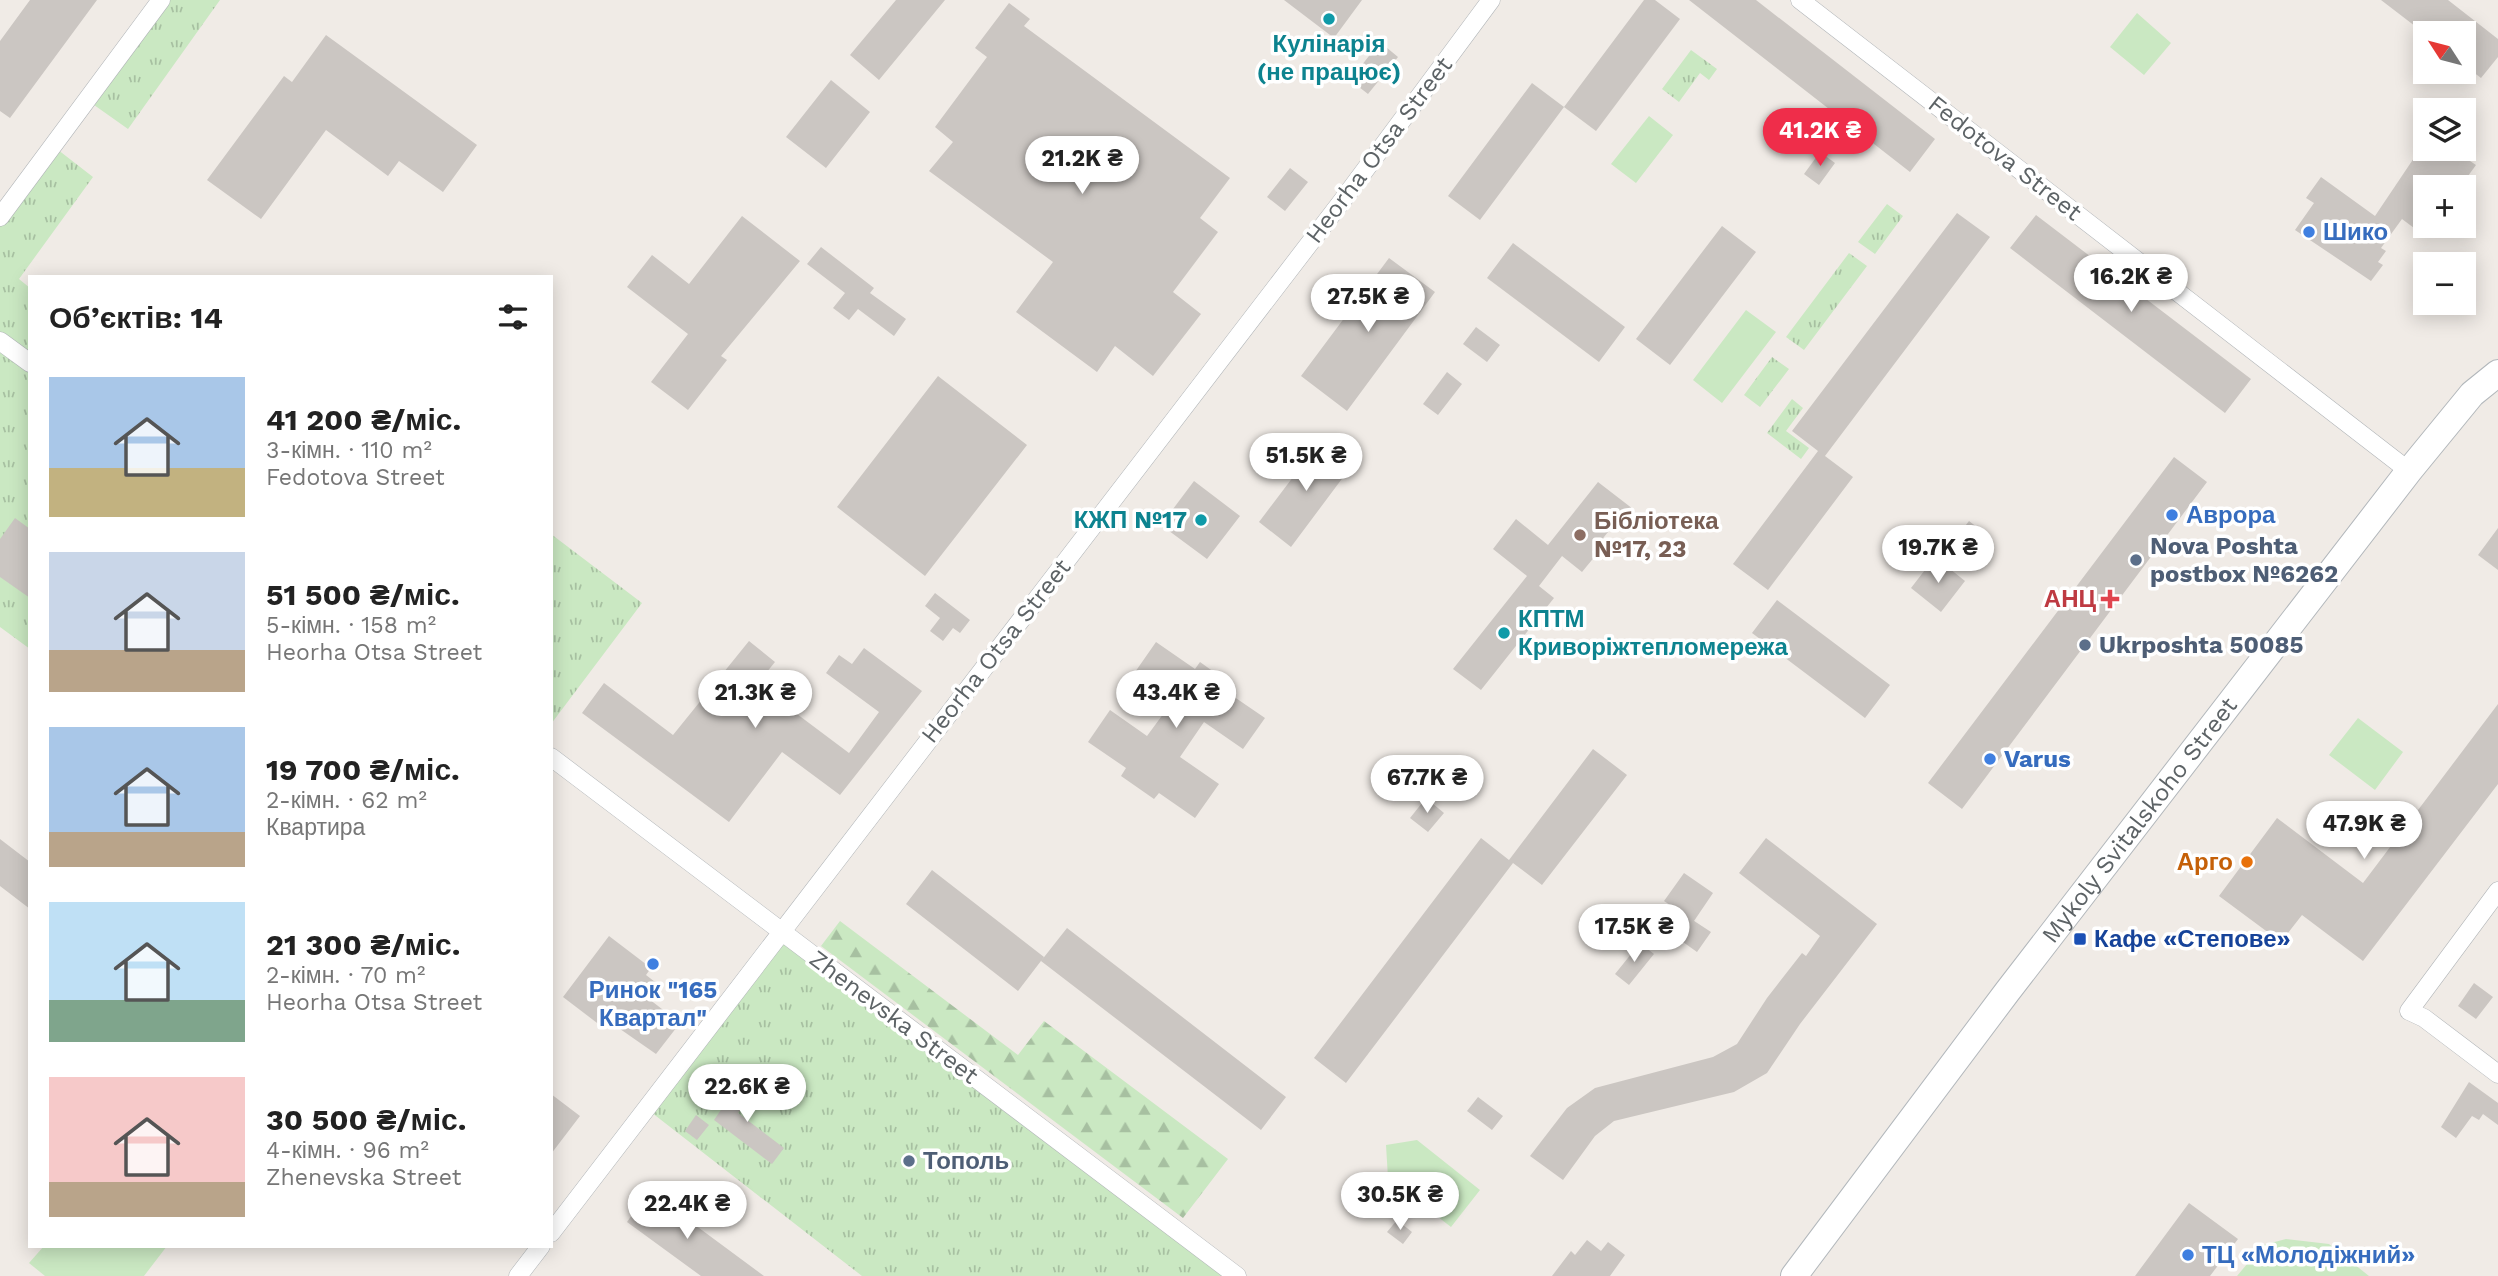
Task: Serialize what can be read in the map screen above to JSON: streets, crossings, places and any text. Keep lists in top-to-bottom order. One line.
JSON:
{"streets":{"main road":["Mykoly Svitalskoho Street"],"street":["Heorha Otsa Street","Fedotova Street","Zhenevska Street"]},"crossings":[["Heorha Otsa Street","Zhenevska Street"],["Fedotova Street","Mykoly Svitalskoho Street"]],"places":{"other":["Кулінарія (не працює)","Шико","Аврора","КЖП №17","Бібліотека №17, 23","Nova Poshta postbox №6262","КПТМ Криворіжтепломережа","Ukrposhta 50085","Varus","Арго","Ринок \"165 Квартал\"","Тополь","ТЦ «Молодіжний»"],"health":["АНЦ"],"transit":["Кафе «Степове»"]},"north":"top left","page":{"map_buttons":["+","−"],"price":["41.2K ₴","21.2K ₴","16.2K ₴","27.5K ₴","51.5K ₴","19.7K ₴","21.3K ₴","43.4K ₴","67.7K ₴","47.9K ₴","17.5K ₴","22.6K ₴","30.5K ₴","22.4K ₴"],"heading":"Об’єктів: 14","list":[{"name":"41 200 ₴/міс.","note":"3-кімн. · 110 m² · Fedotova Street"},{"name":"51 500 ₴/міс.","note":"5-кімн. · 158 m² · Heorha Otsa Street"},{"name":"19 700 ₴/міс.","note":"2-кімн. · 62 m² · Квартира"},{"name":"21 300 ₴/міс.","note":"2-кімн. · 70 m² · Heorha Otsa Street"},{"name":"30 500 ₴/міс.","note":"4-кімн. · 96 m² · Zhenevska Street"}]}}
